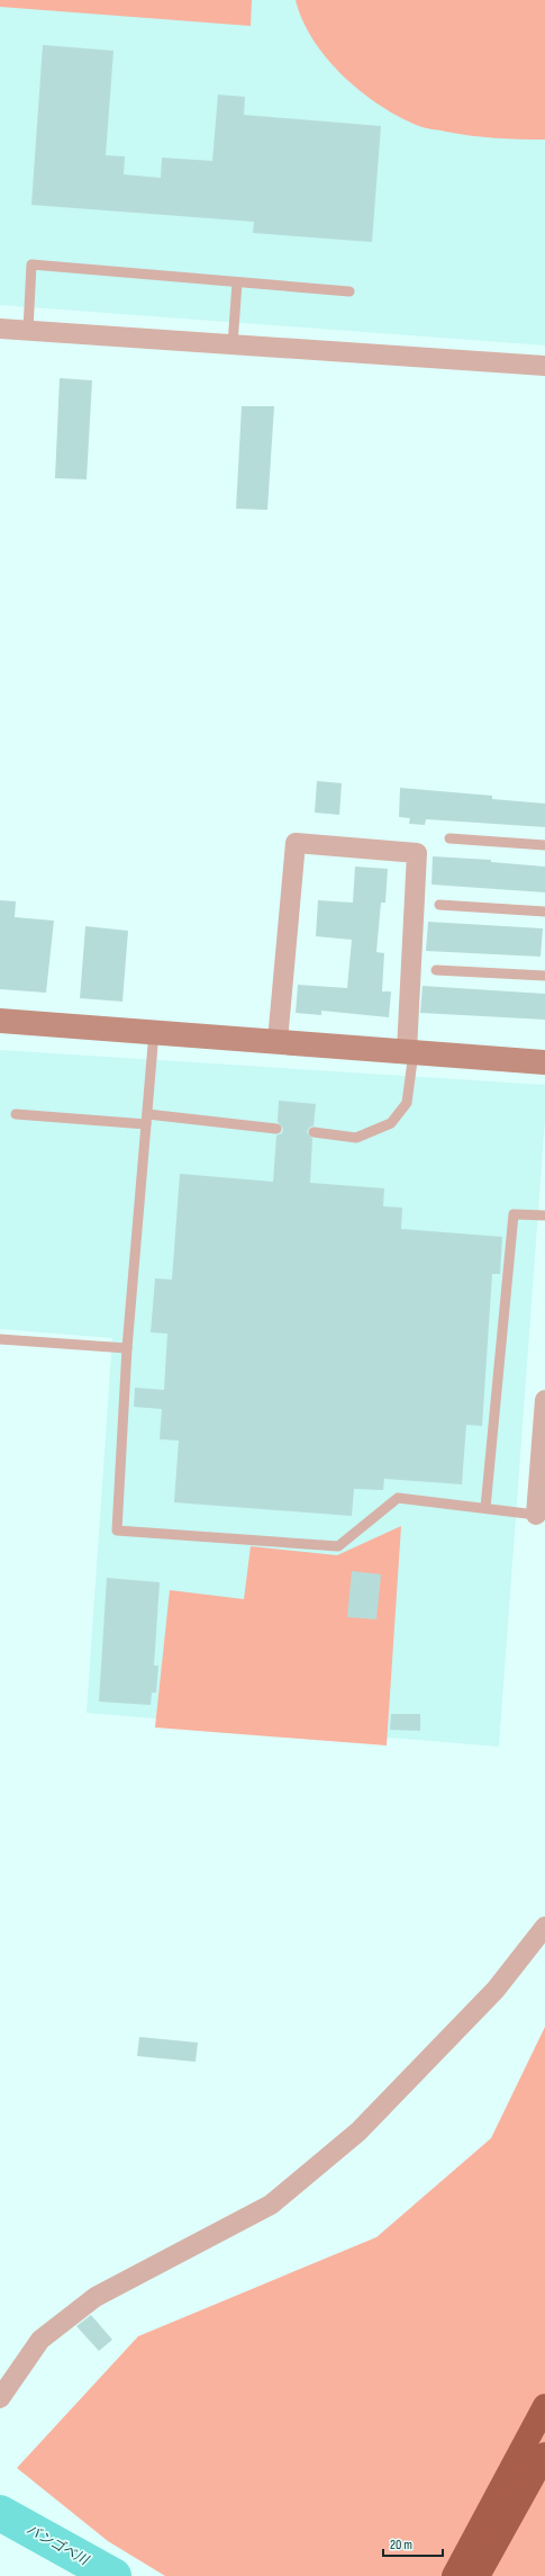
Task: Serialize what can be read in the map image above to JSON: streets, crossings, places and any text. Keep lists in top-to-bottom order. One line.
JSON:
{"water":["バンゴベ川"],"scale_bar":"20 m"}
